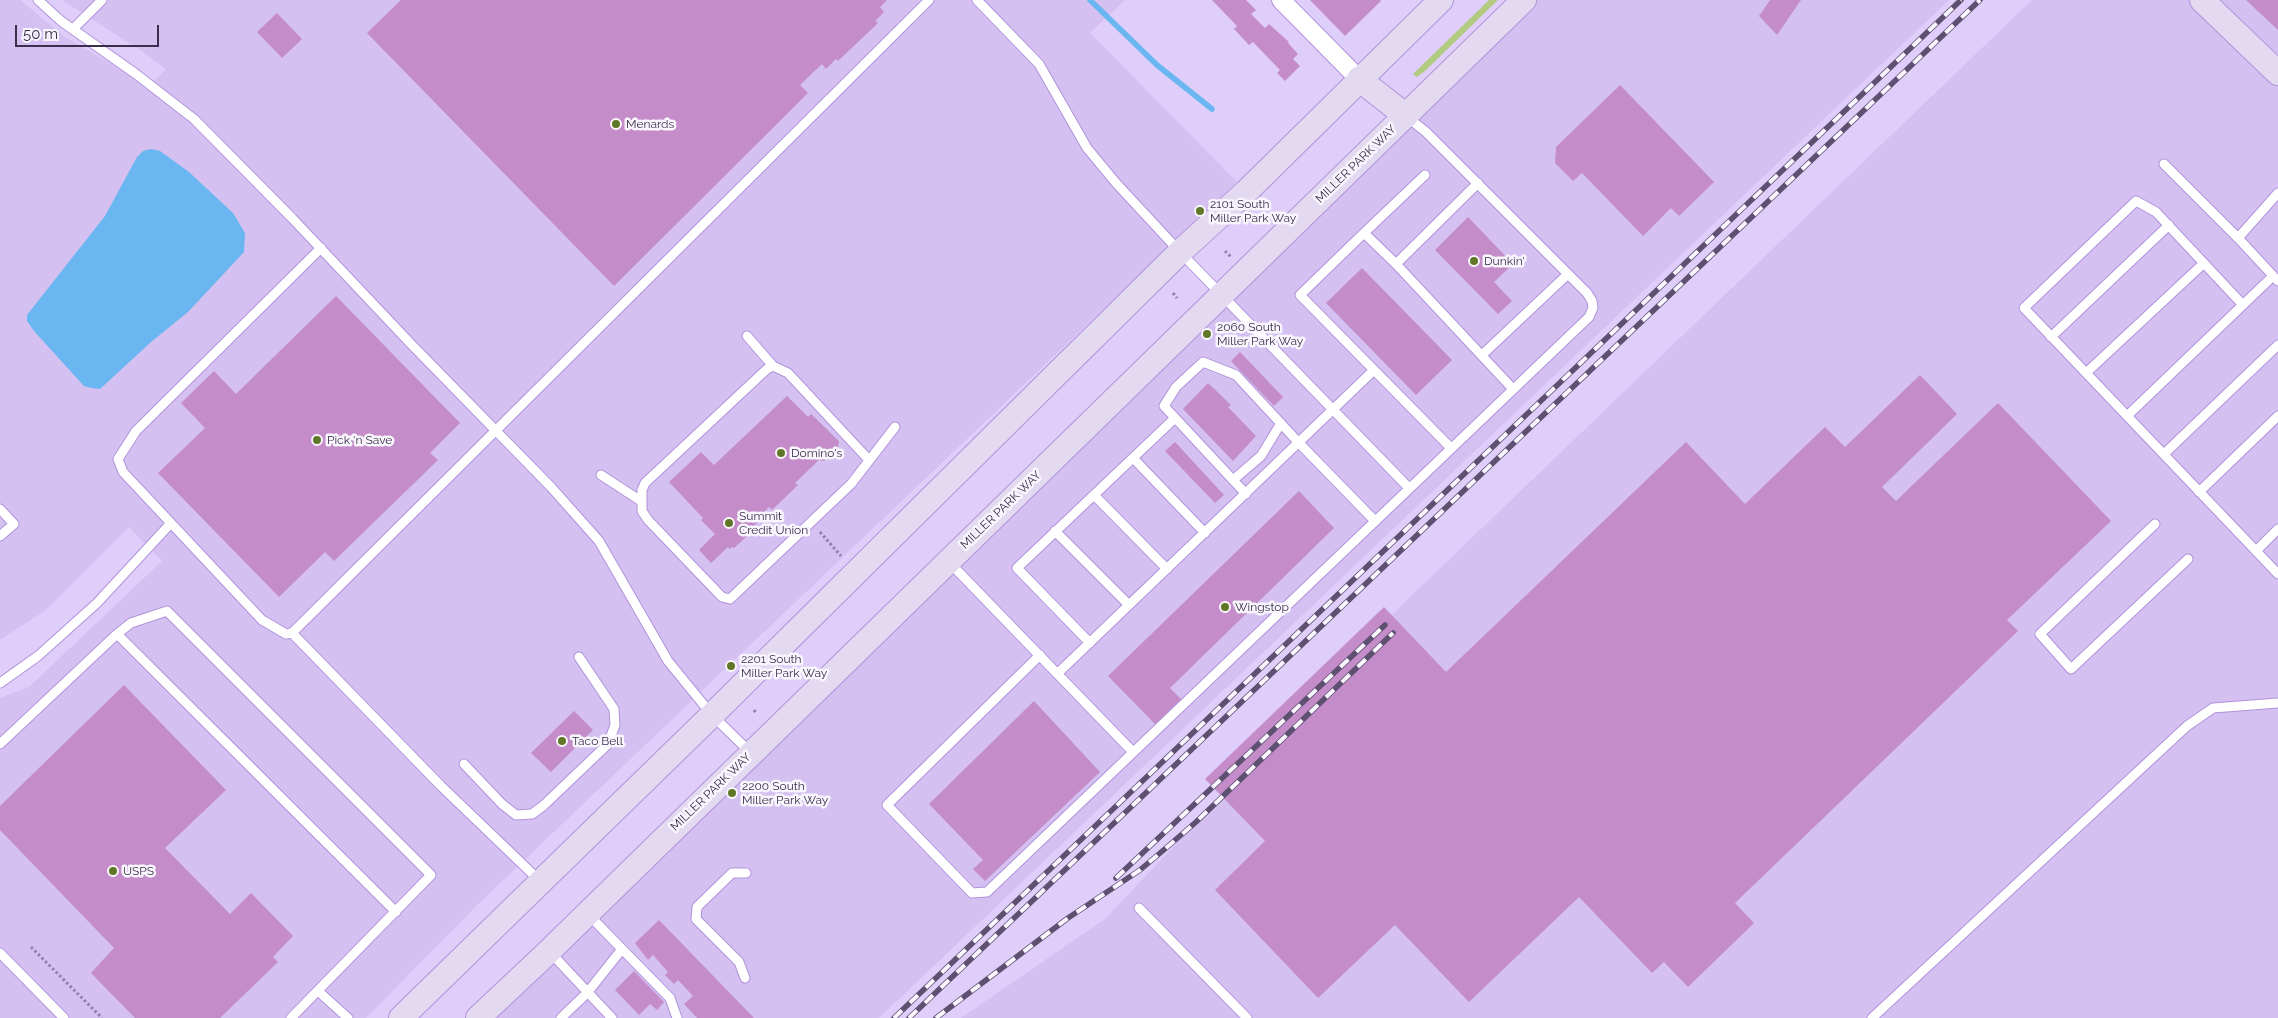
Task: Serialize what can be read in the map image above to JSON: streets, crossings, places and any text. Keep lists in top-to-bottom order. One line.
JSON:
{"streets":{"main road":["MILLER PARK WAY"]},"places":["Menards","2101 South Miller Park Way","Dunkin'","2060 South Miller Park Way","Pick 'n Save","Domino's","Summit Credit Union","Wingstop","2201 South Miller Park Way","Taco Bell","2200 South Miller Park Way","USPS"],"scale_bar":"50 m"}
